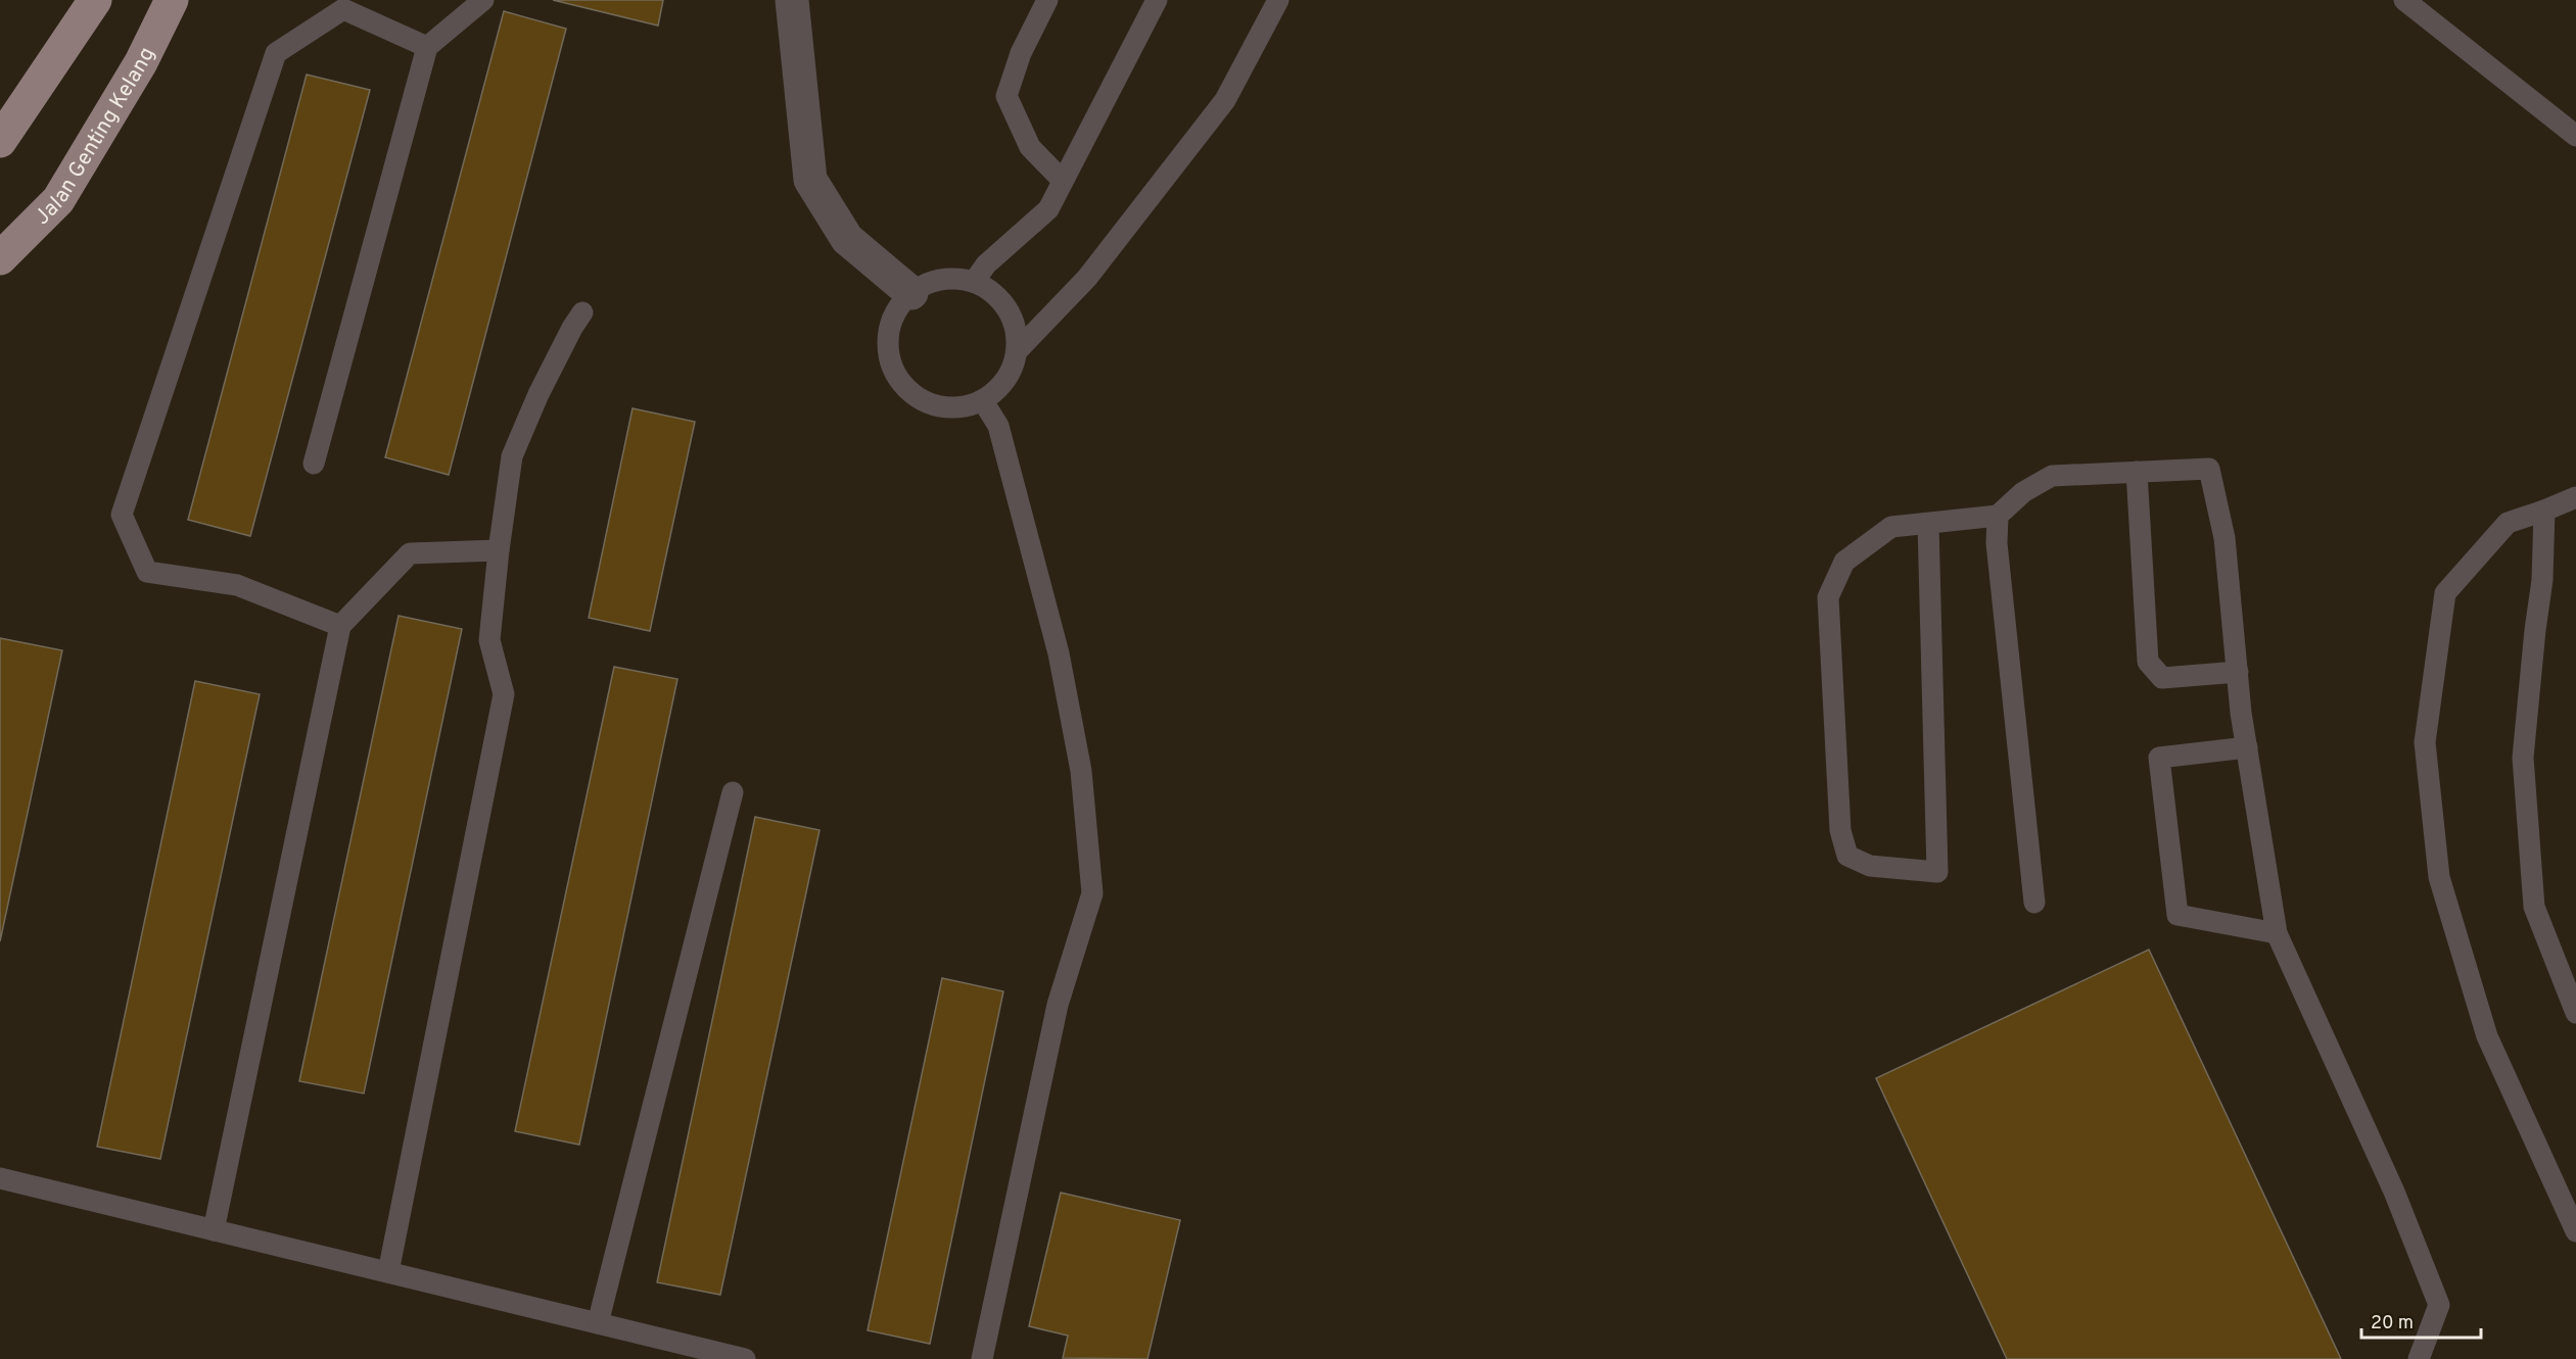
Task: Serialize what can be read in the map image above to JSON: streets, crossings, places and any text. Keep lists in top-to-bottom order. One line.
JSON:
{"streets":{"main road":["Jalan Genting Kelang"]},"scale_bar":"20 m"}
